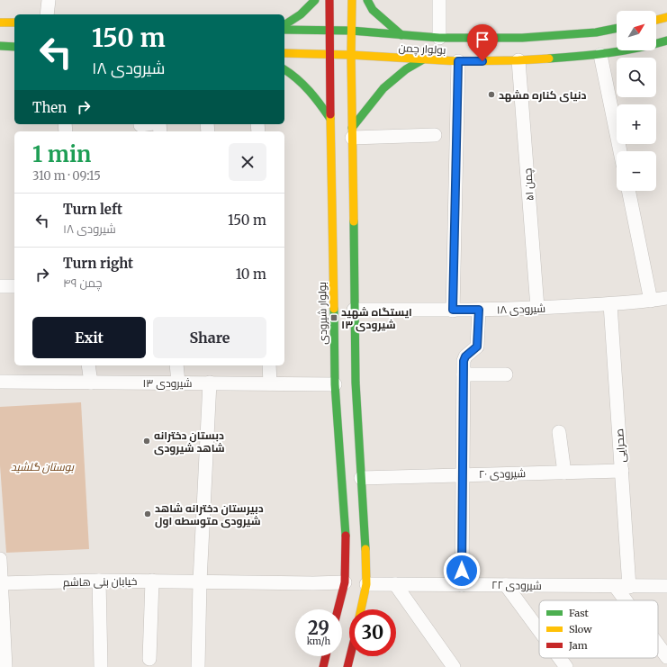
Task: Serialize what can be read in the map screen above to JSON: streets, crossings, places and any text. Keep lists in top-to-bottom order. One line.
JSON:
{"streets":{"main road":["بولوار چمن","بولوار شیرودی"],"street":["چمن ۵۱","شیرودی ۱۸","شیرودی ۱۳","صحرایی","شیرودی ۲۰","خیابان بنی هاشم","شیرودی ۲۲"]},"crossings":[["بولوار چمن","چمن ۵۱"],["بولوار چمن","بولوار شیرودی"],["چمن ۵۱","شیرودی ۱۸"],["شیرودی ۱۸","صحرایی"],["بولوار شیرودی","شیرودی ۱۳"],["بولوار شیرودی","خیابان بنی هاشم"],["صحرایی","شیرودی ۲۰"],["صحرایی","شیرودی ۲۲"]],"parks":["بوستان گلشید"],"places":{"other":["دنیای کناره مشهد","دبستان دخترانه شاهد شیرودی","دبیرستان دخترانه شاهد شیرودی متوسطه اول"],"transit":["ایستگاه شهید شیرودی ۱۳"]},"legend":["Fast","Slow","Jam"],"north":"top right","page":{"map_buttons":["+","−"],"turn":["150 m","شیرودی ۱۸"],"then":"Then","heading":["1 min","310 m · 09:15"],"list":[{"name":"Turn left","note":"شیرودی ۱۸","value":"150 m"},{"name":"Turn right","note":"چمن ۴۹","value":"10 m"}],"buttons":["Exit","Share"],"speed":"29 km/h","limit":"30"}}
